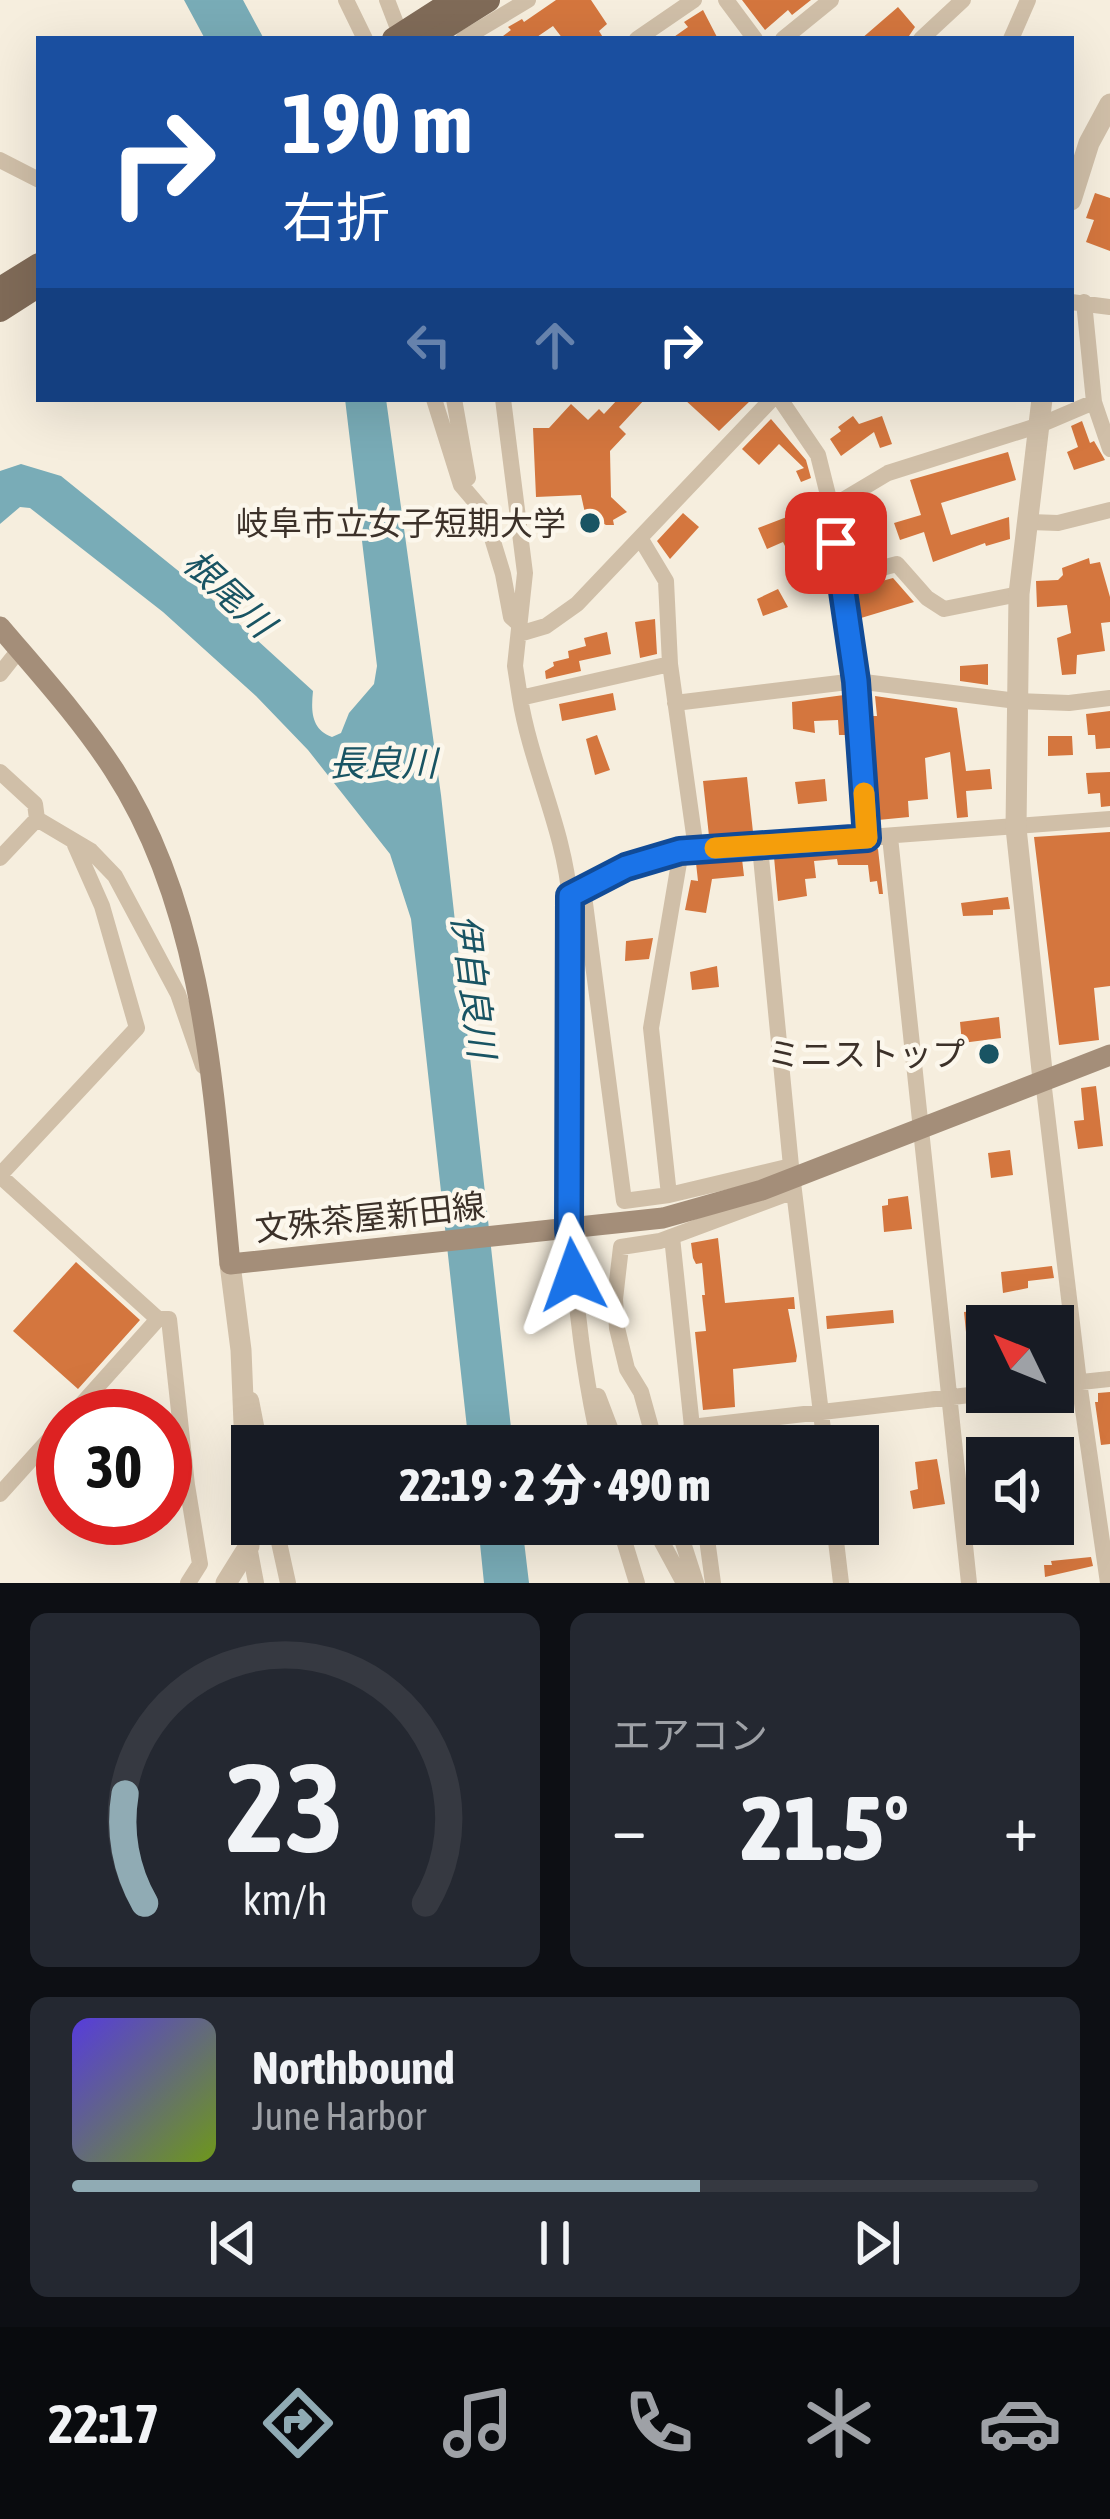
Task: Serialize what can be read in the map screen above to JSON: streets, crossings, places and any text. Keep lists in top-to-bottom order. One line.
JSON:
{"streets":{"main road":["文殊茶屋新田線"]},"water":["根尾川","長良川","伊自良川"],"places":["岐阜市立女子短期大学","ミニストップ"],"north":"top left","page":{"turn":["190 m","右折"],"limit":"30","trip":"22:19 · 2 分 · 490 m","tile":"エアコン","heat":["−","21.5°","+"],"song":["Northbound","June Harbor"],"tabs":"22:17","gauge":["23","km/h"]}}
